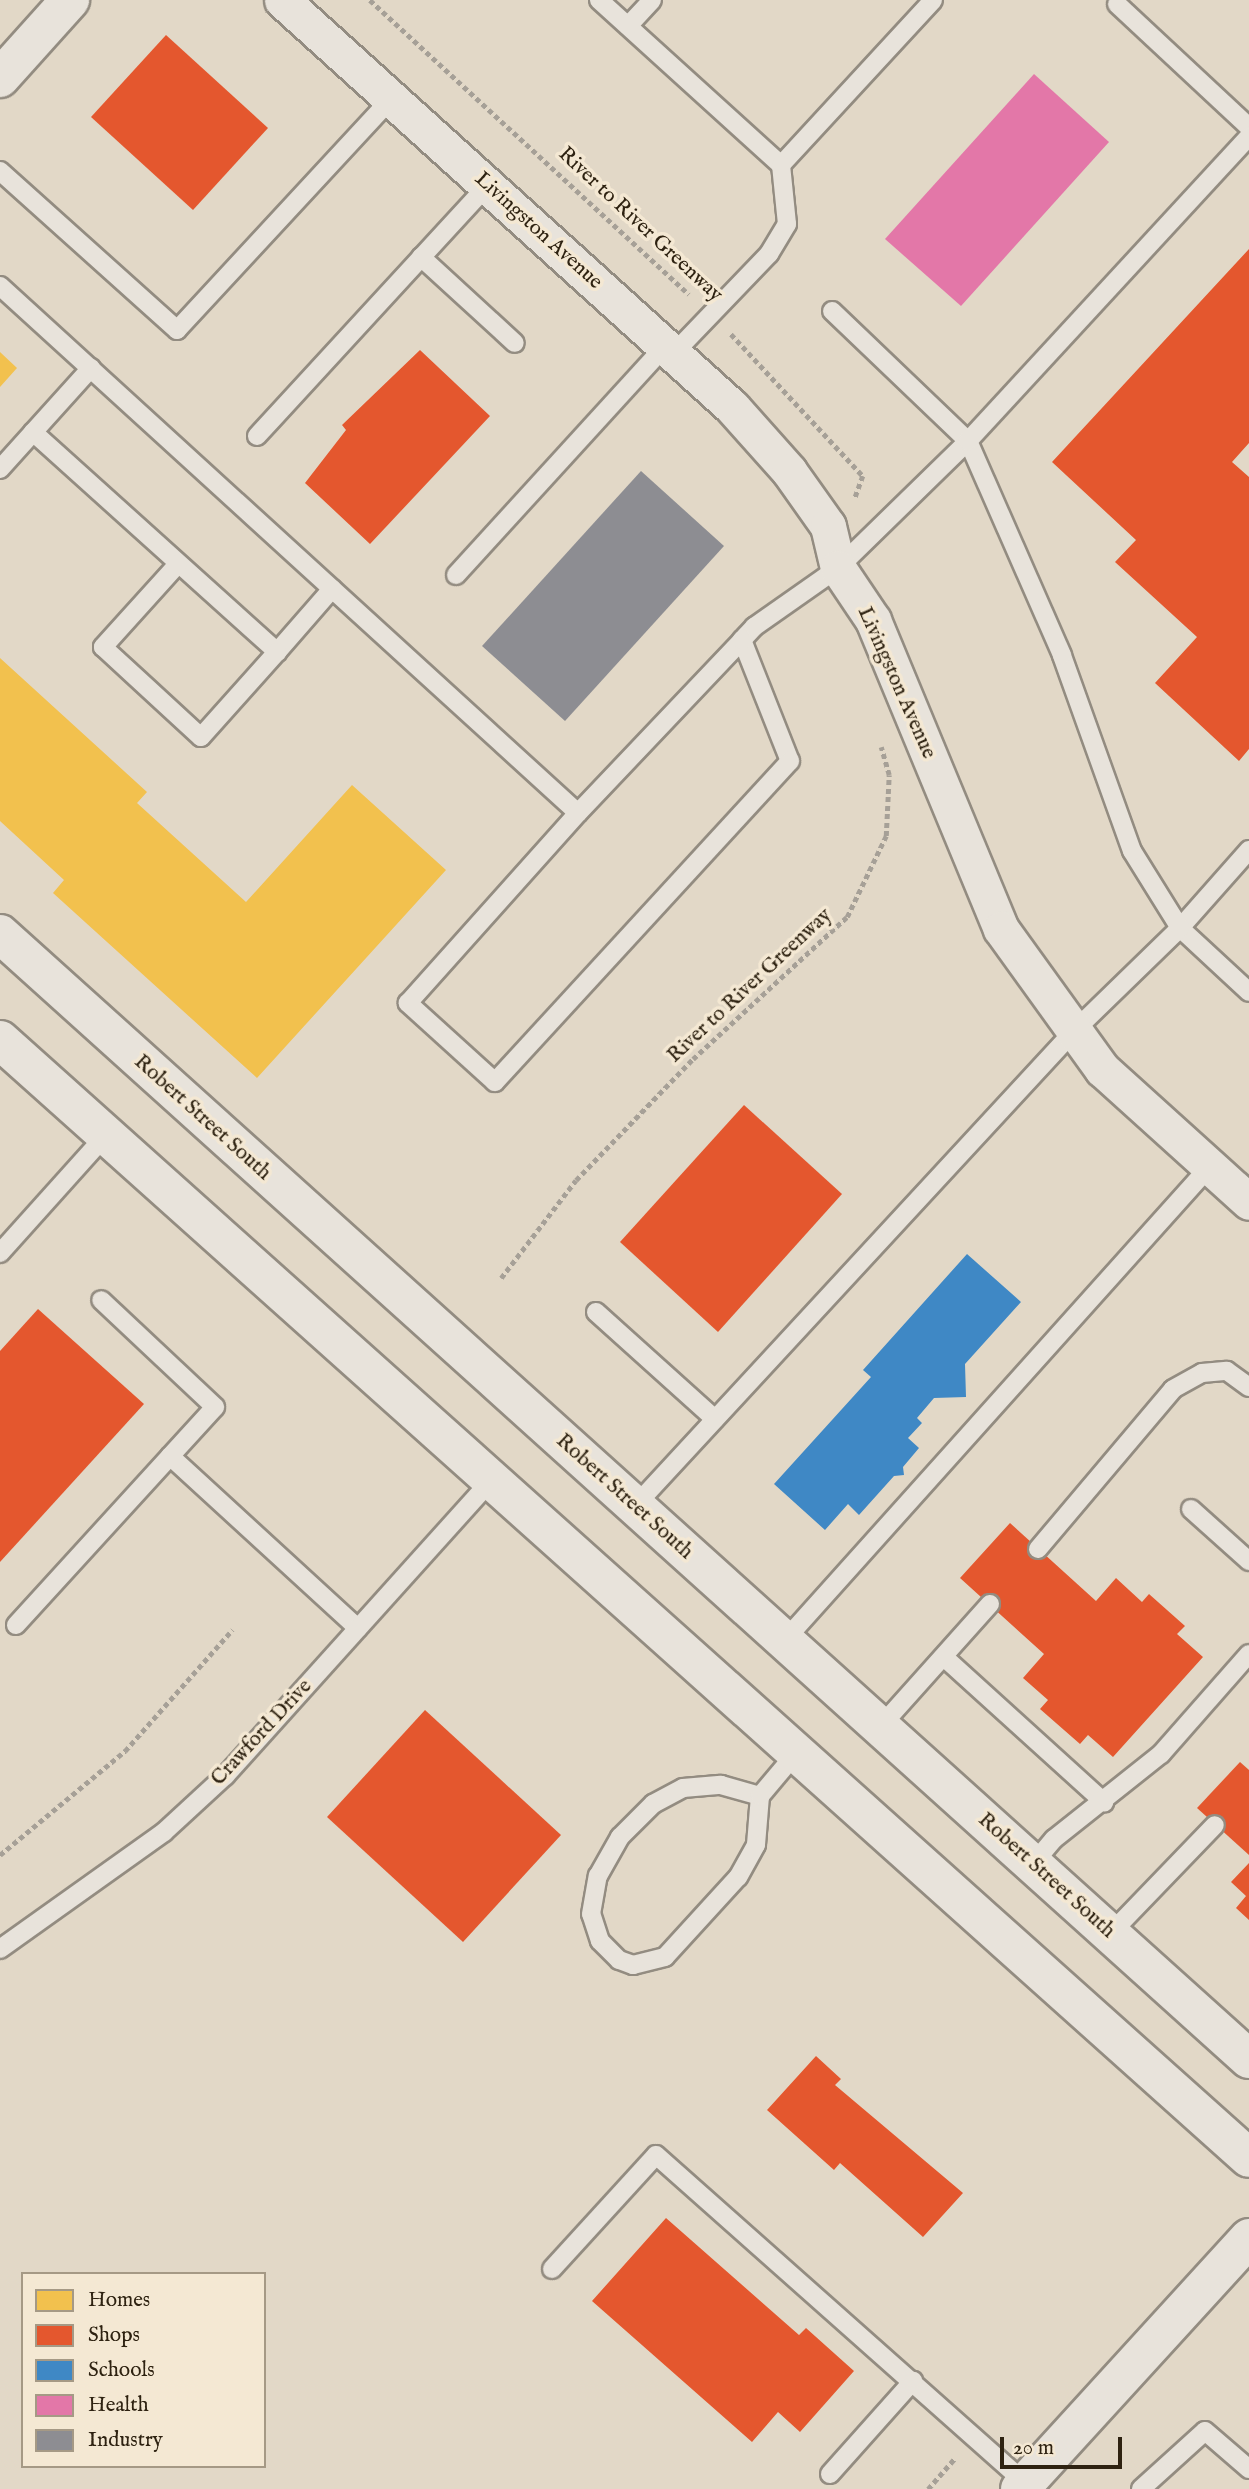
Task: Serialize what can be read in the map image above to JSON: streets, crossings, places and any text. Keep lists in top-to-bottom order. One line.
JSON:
{"streets":{"main road":["Robert Street South"],"street":["Livingston Avenue"],"lane":["Crawford Drive"],"path":["River to River Greenway"]},"legend":["Homes","Shops","Schools","Health","Industry"],"scale_bar":"20 m"}
